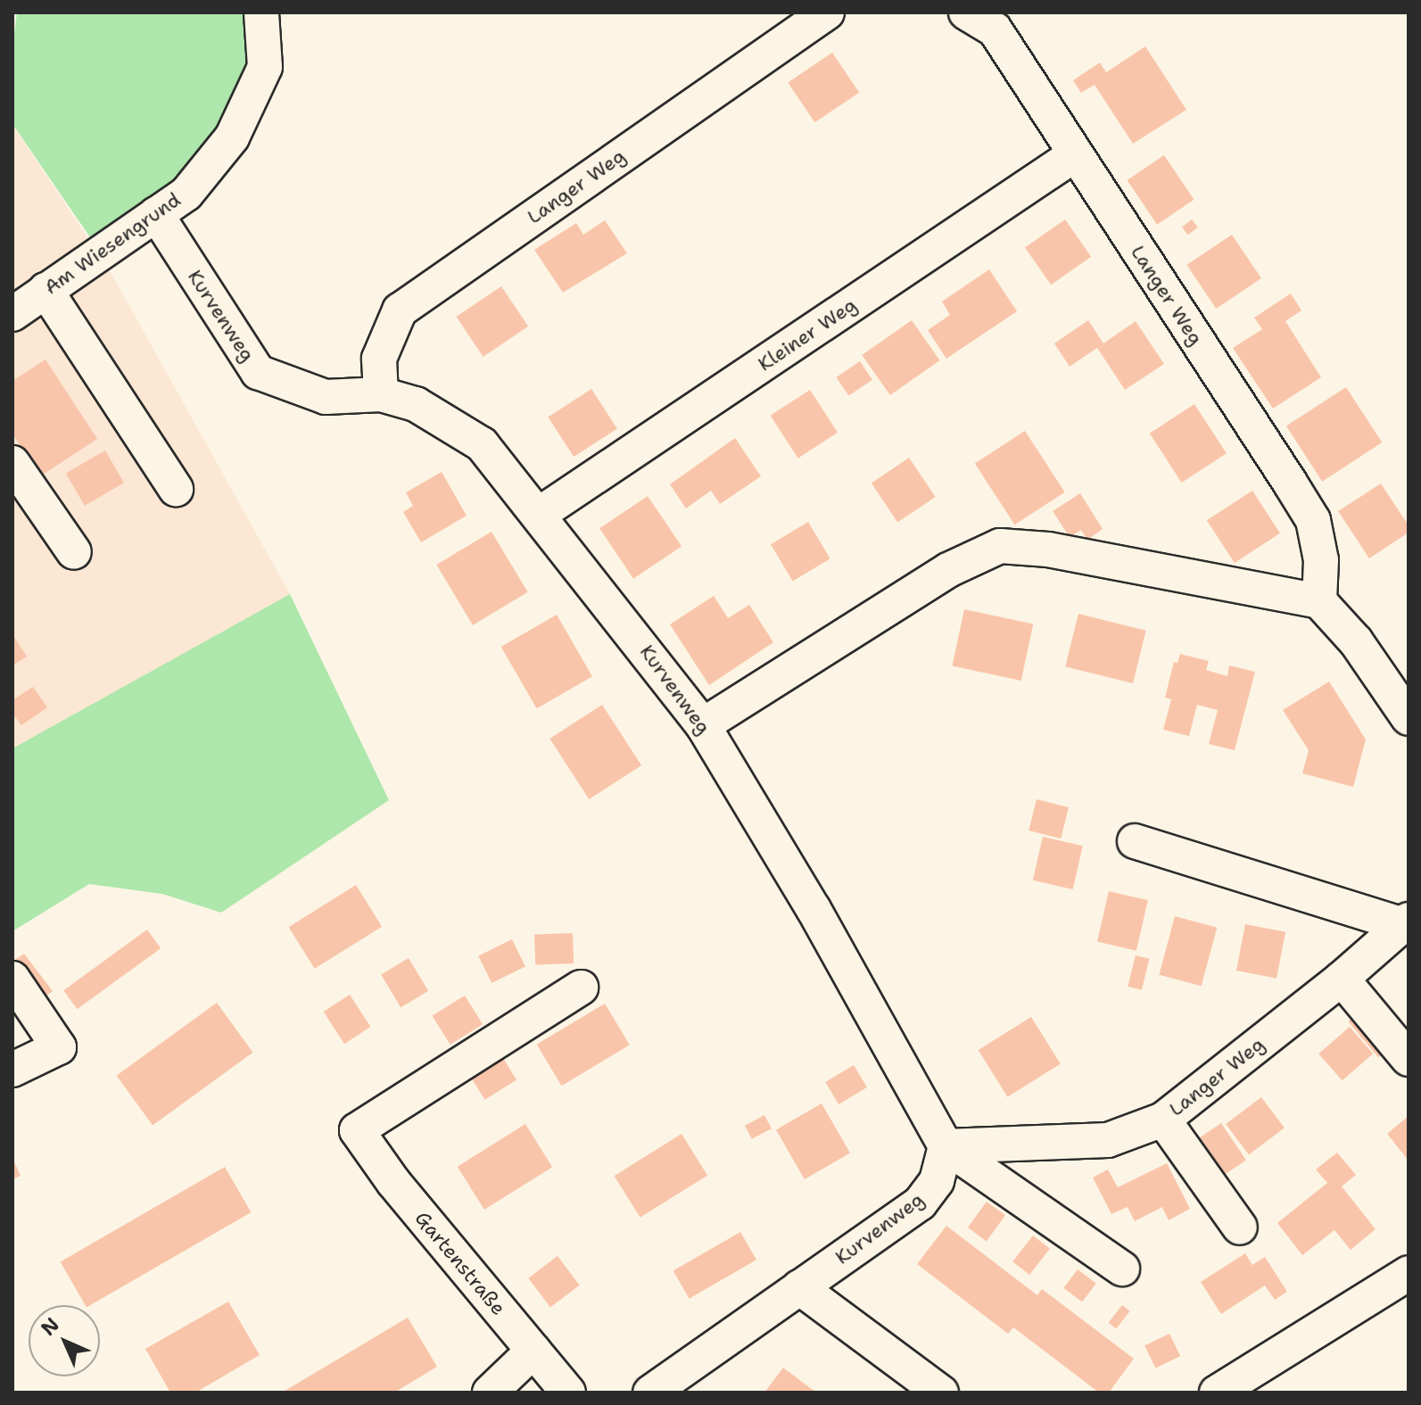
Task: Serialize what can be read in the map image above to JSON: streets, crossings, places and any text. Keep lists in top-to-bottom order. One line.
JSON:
{"streets":{"street":["Langer Weg","Am Wiesengrund","Kurvenweg","Kleiner Weg","Gartenstraße"]},"crossings":[["Langer Weg","Kurvenweg"],["Langer Weg","Kleiner Weg"],["Am Wiesengrund","Kurvenweg"],["Kurvenweg","Kleiner Weg"]],"north":"top left"}
